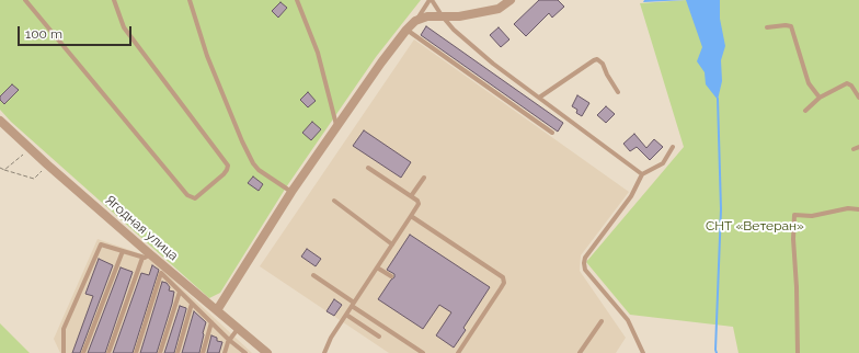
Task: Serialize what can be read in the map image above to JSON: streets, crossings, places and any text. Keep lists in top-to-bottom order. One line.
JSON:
{"streets":{"street":["Ягодная улица"]},"parks":["СНТ «Ветеран»"],"scale_bar":"100 m"}
